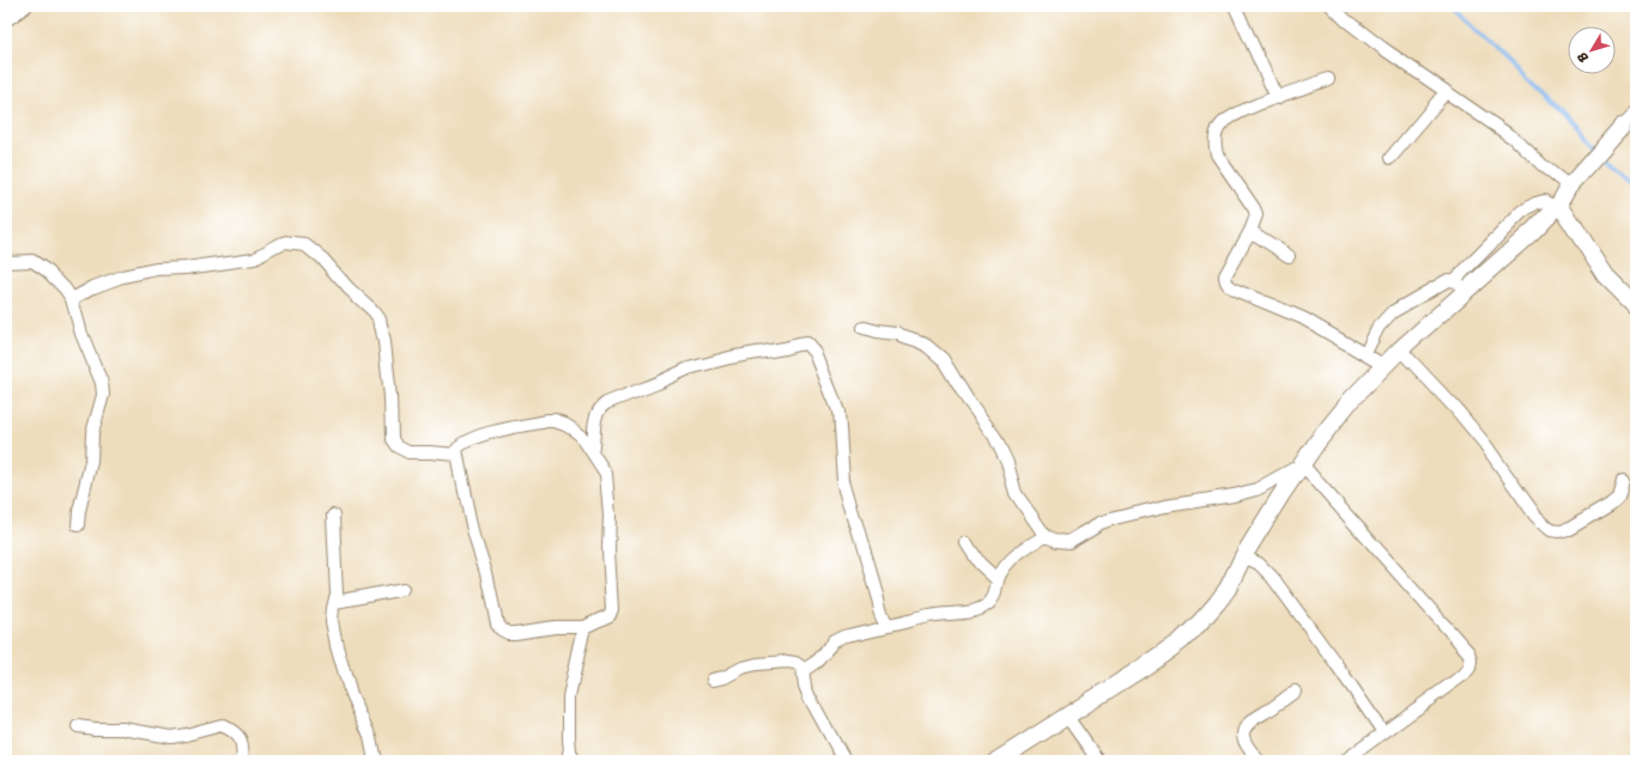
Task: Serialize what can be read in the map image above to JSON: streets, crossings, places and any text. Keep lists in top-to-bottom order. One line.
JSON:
{"north":"bottom left"}
